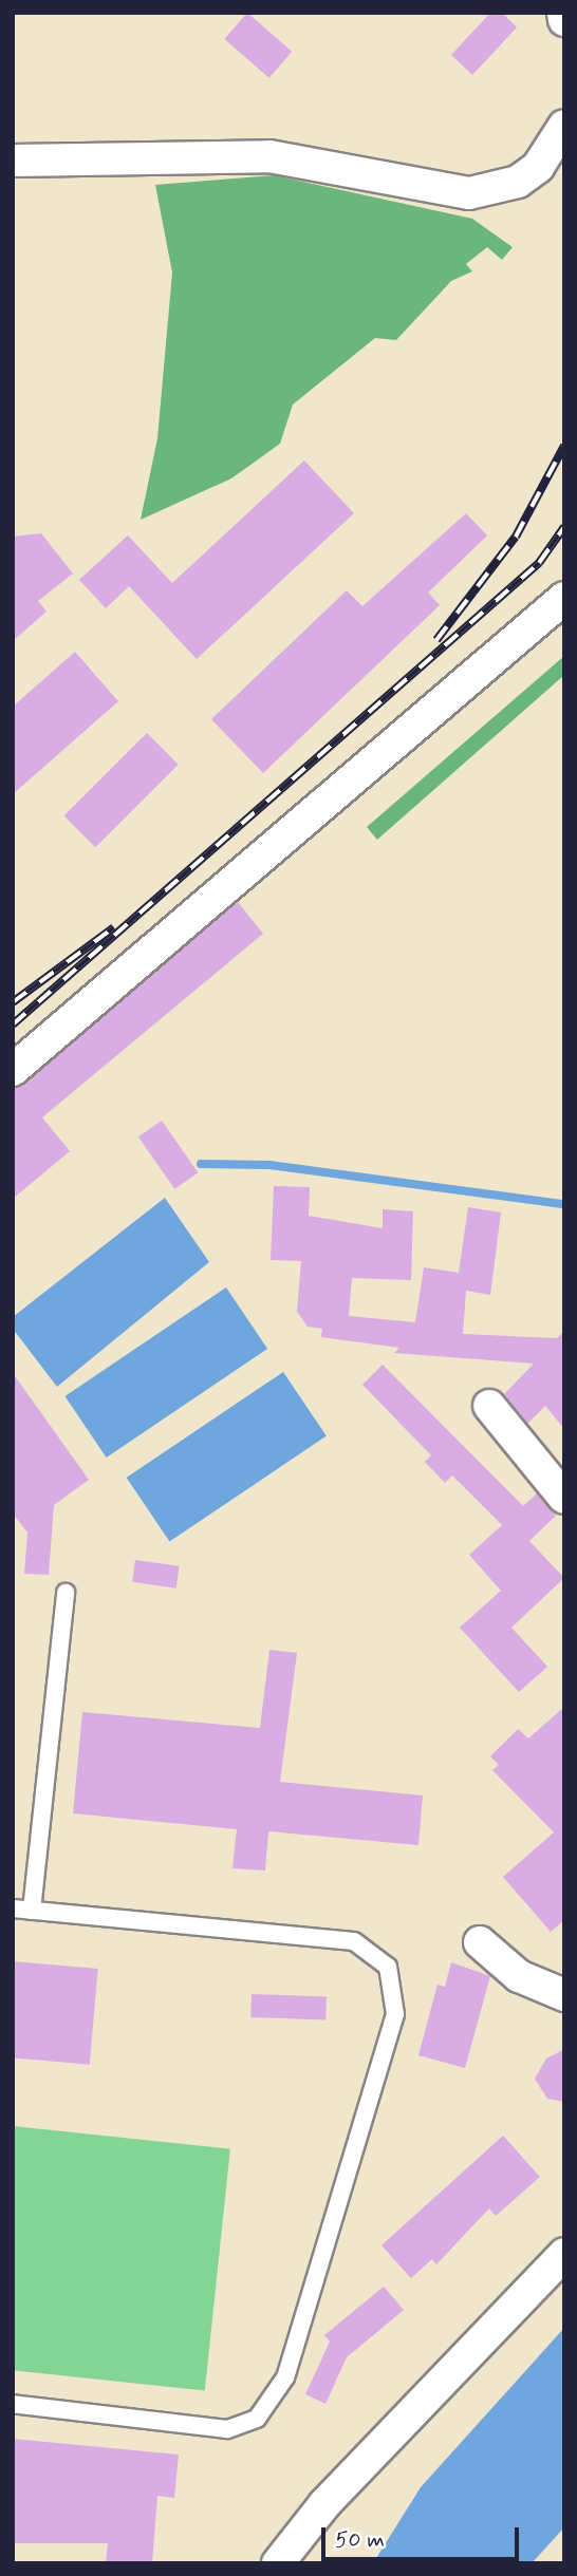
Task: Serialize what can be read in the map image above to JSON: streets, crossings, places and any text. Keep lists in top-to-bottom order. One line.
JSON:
{"scale_bar":"50 m"}
